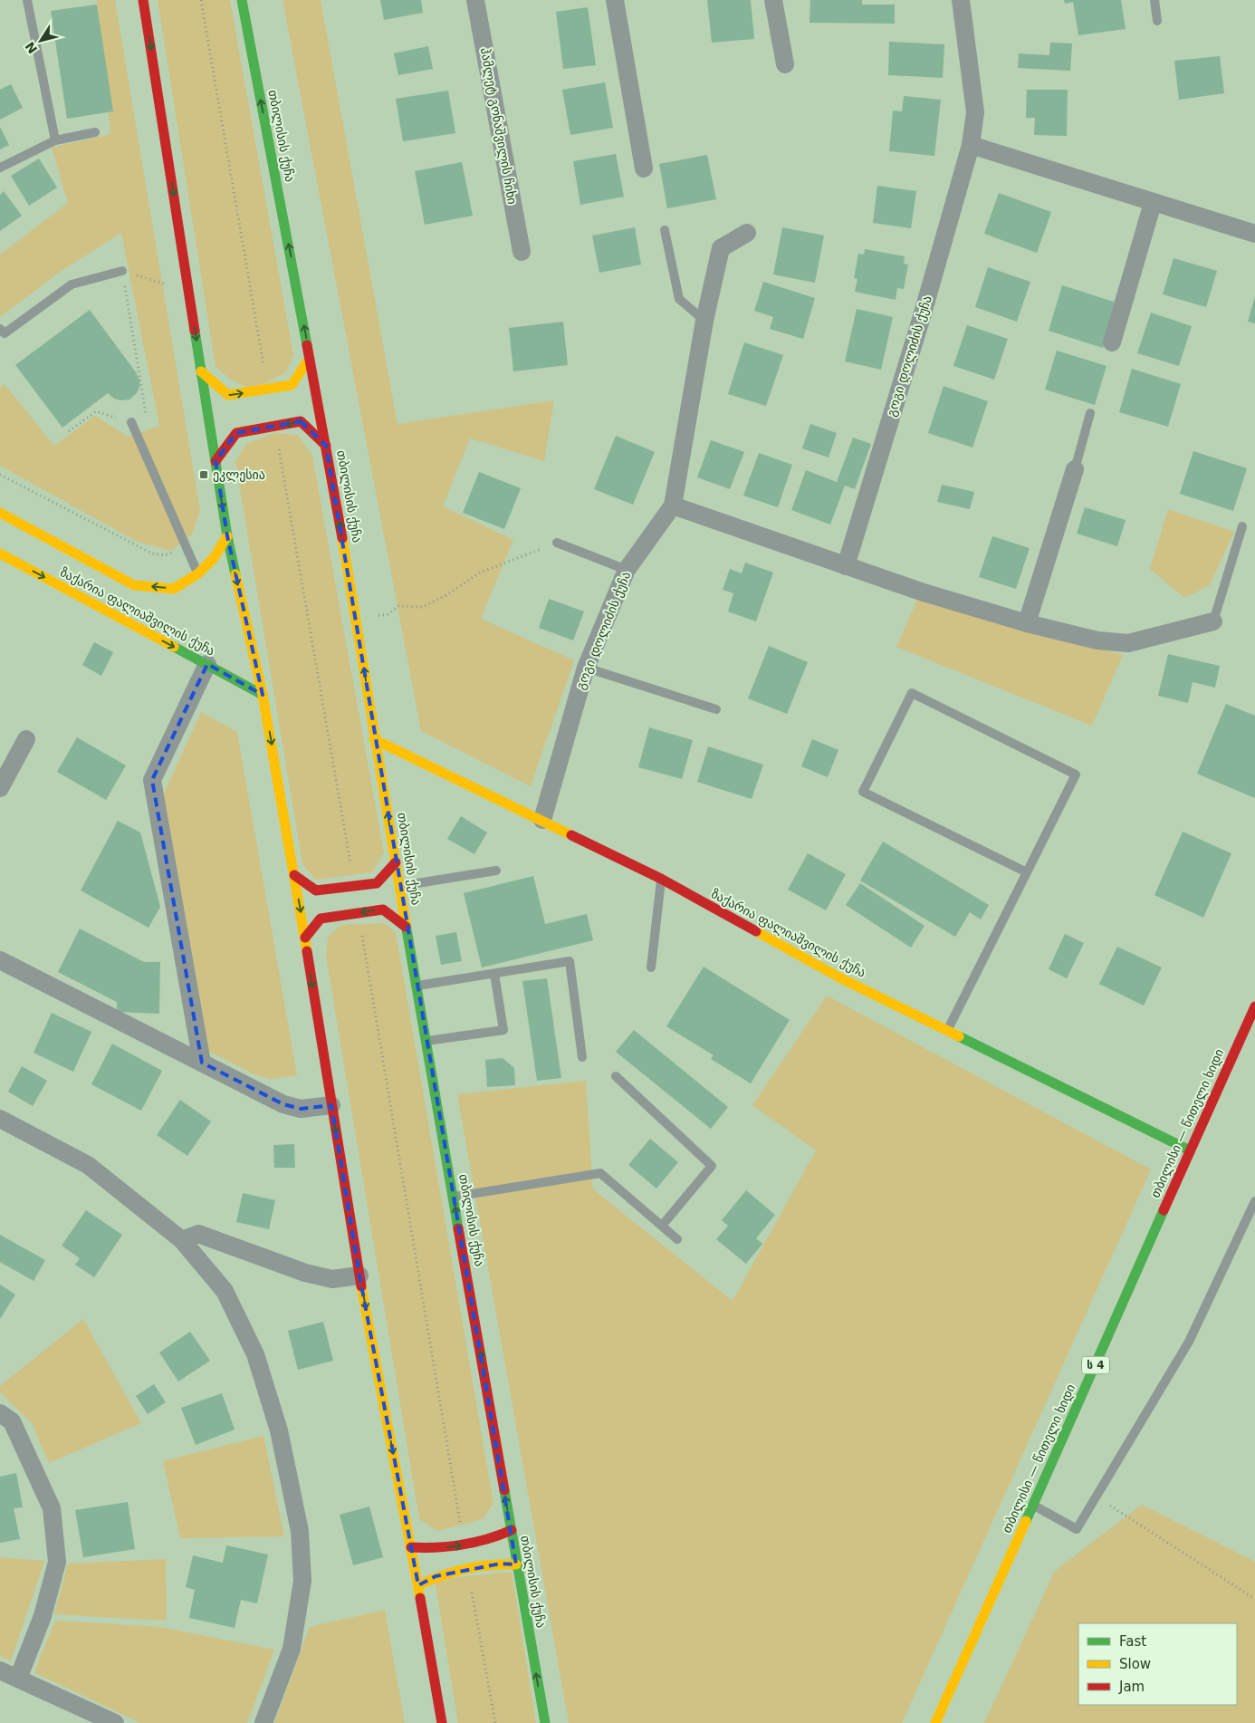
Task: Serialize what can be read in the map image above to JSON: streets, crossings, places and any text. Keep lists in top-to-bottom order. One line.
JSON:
{"streets":{"main road":["თბილისის ქუჩა","ზაქარია ფალიაშვილის ქუჩა","თბილისი — წითელი ხიდი","ს 4"],"street":["ჰამლეტ გონაშვილის ჩიხი","გოგი დოლიძის ქუჩა"]},"crossings":[["თბილისის ქუჩა","ზაქარია ფალიაშვილის ქუჩა"],["გოგი დოლიძის ქუჩა","ზაქარია ფალიაშვილის ქუჩა"],["ზაქარია ფალიაშვილის ქუჩა","თბილისი — წითელი ხიდი"]],"one_way":["თბილისის ქუჩა"],"places":{"transit":["ეკლესია"]},"legend":["Fast","Slow","Jam"],"north":"bottom left"}
